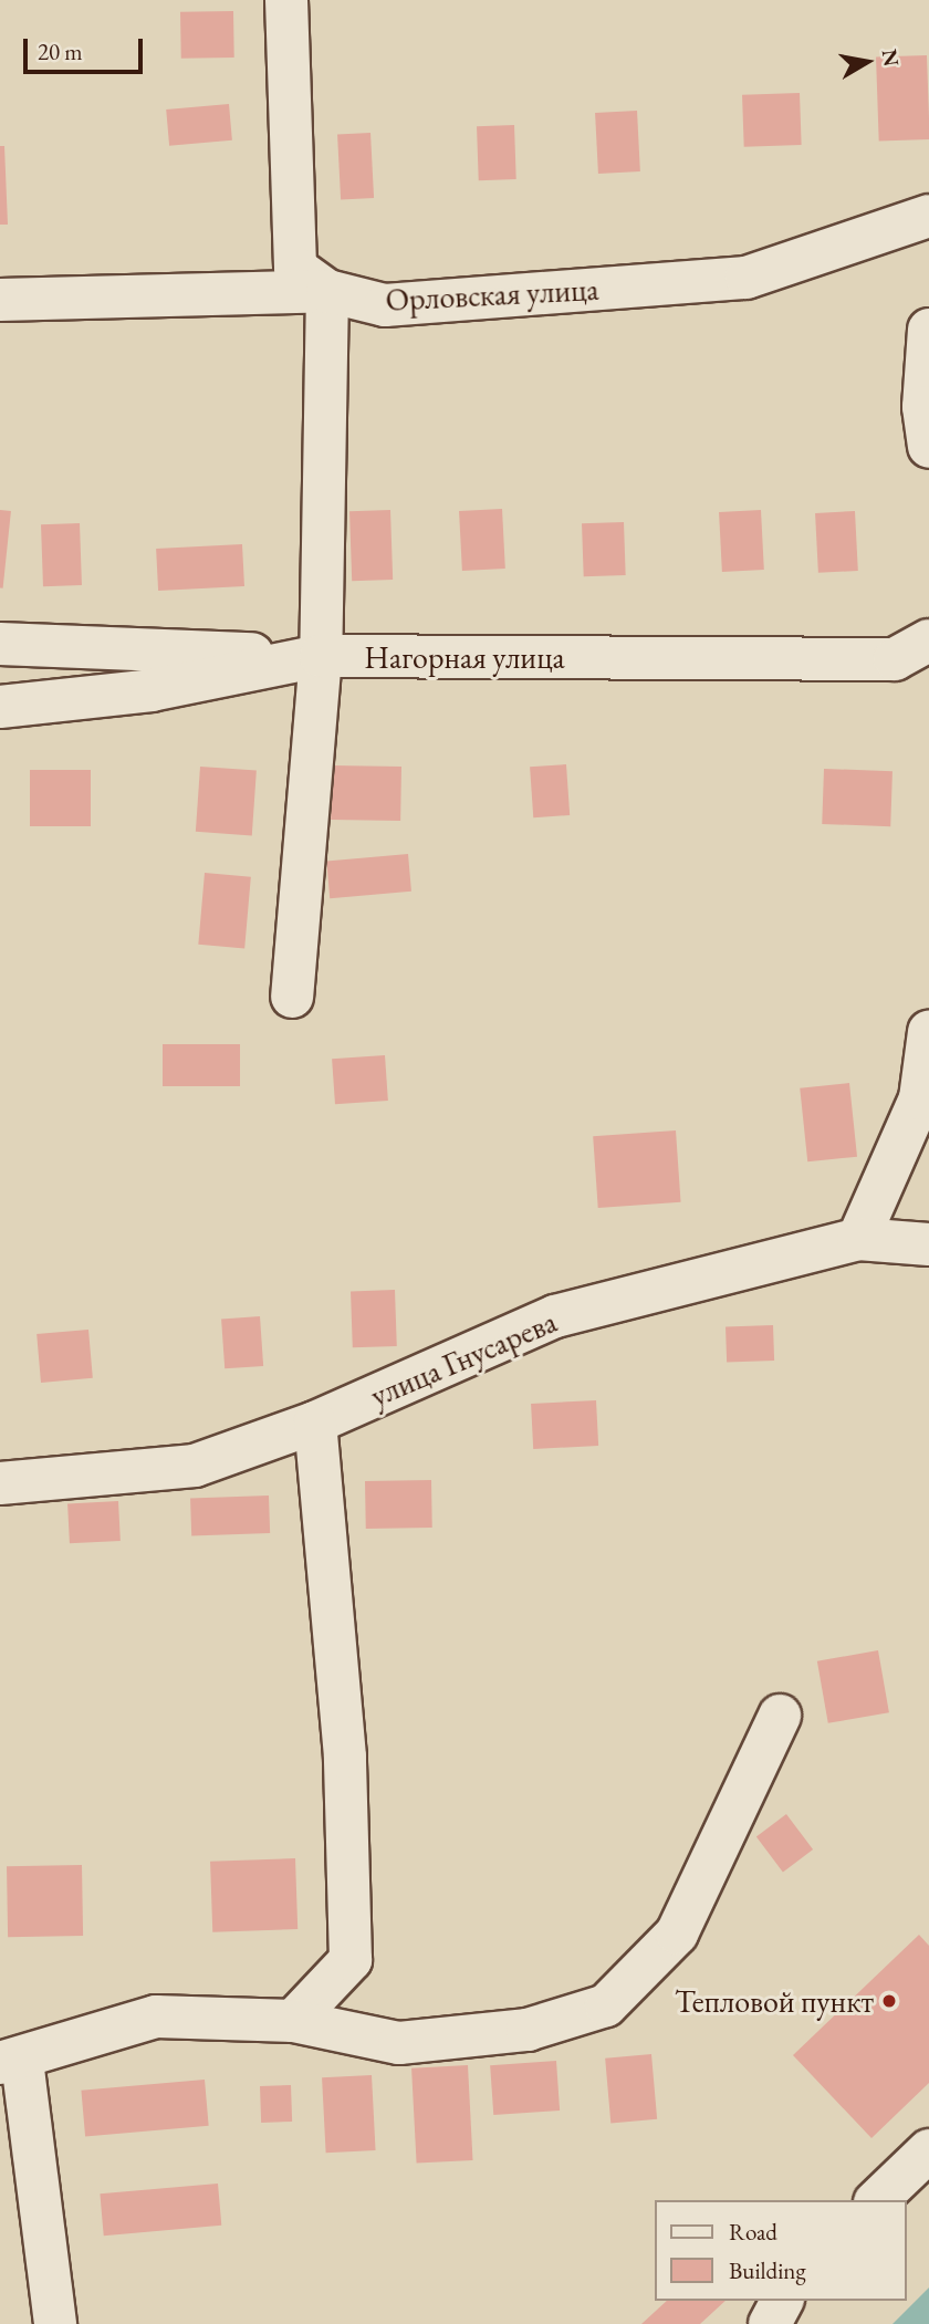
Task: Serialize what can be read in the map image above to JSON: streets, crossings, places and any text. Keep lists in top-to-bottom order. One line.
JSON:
{"streets":{"street":["Орловская улица","Нагорная улица","улица Гнусарева"]},"places":["Тепловой пункт"],"legend":["Road","Building"],"scale_bar":"20 m","north":"right"}
